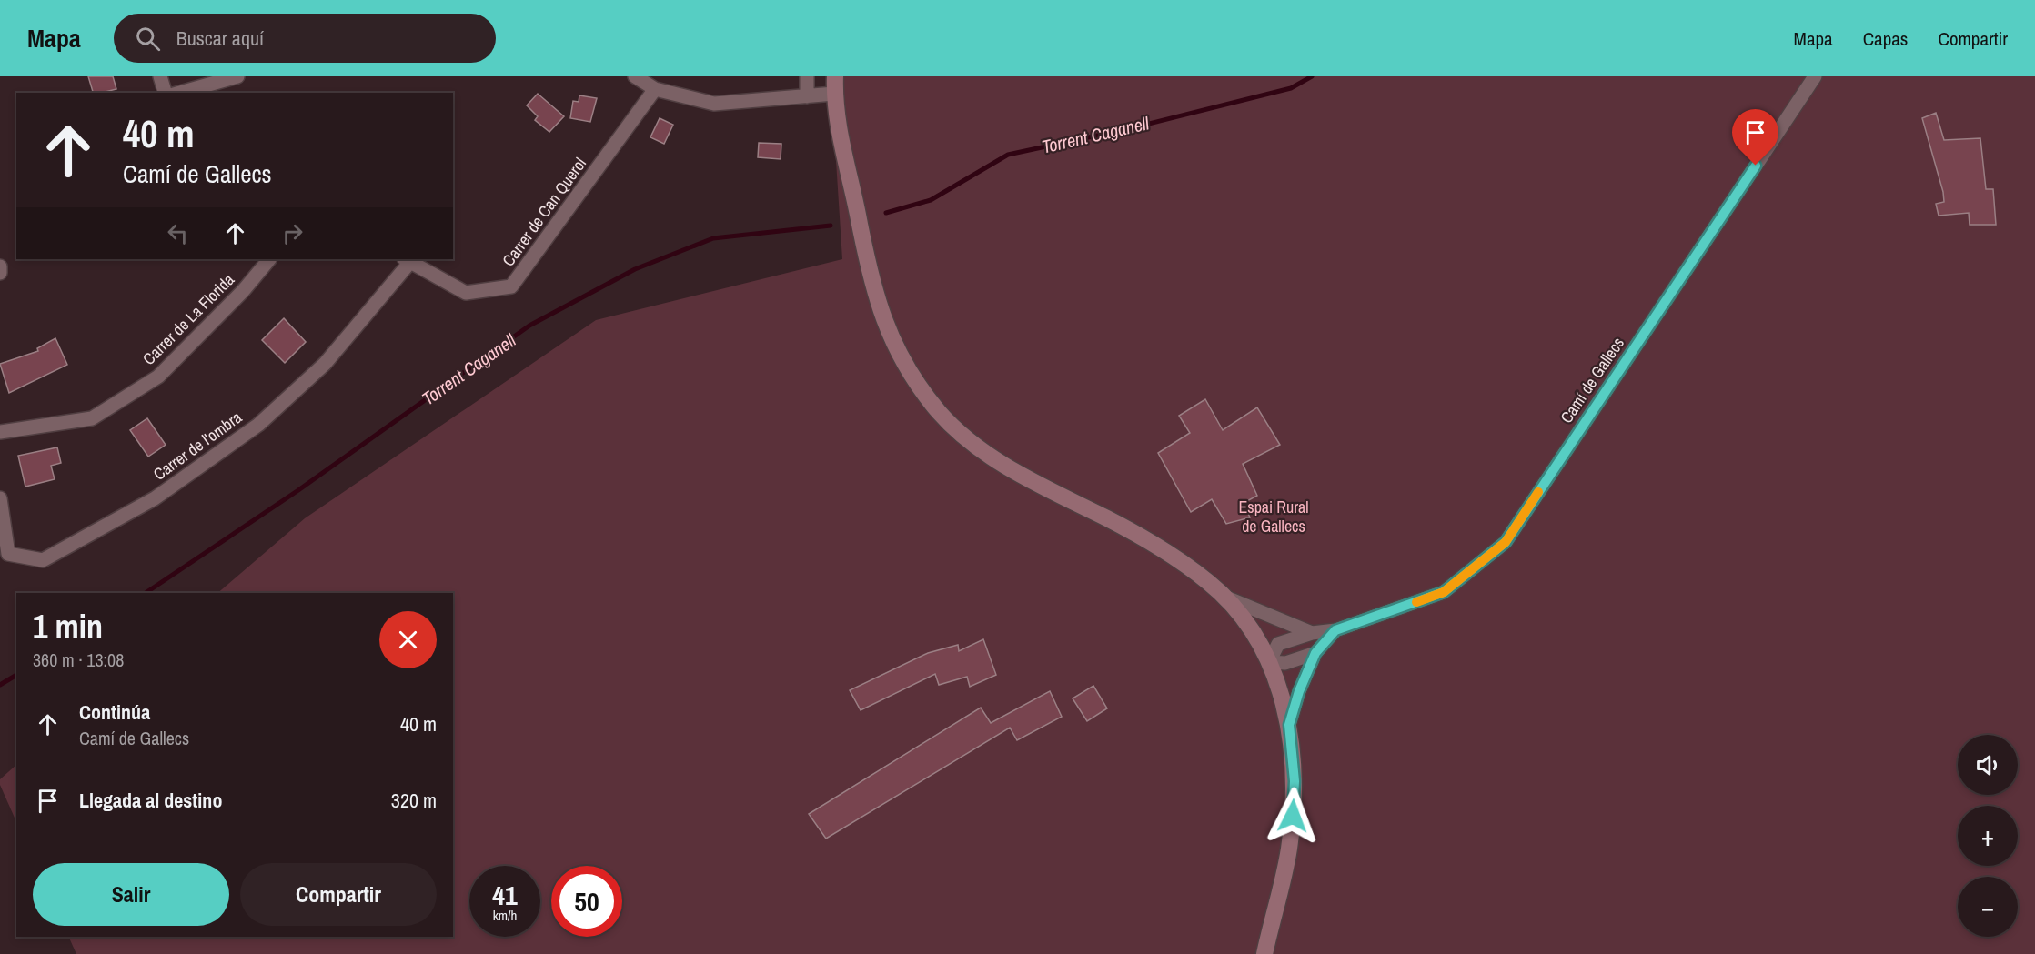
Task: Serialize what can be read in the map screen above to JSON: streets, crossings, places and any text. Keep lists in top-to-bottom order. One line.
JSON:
{"streets":{"street":["Carrer de Can Querol","Carrer de La Florida","Camí de Gallecs","Carrer de l'ombra"]},"crossings":[["Carrer de Can Querol","Carrer de l'ombra"]],"water":["Torrent Caganell"],"parks":["Espai Rural de Gallecs"],"page":{"header":"Mapa","search":"Buscar aquí","nav":["Mapa","Capas","Compartir"],"turn":["40 m","Camí de Gallecs"],"heading":["1 min","360 m · 13:08"],"list":[{"name":"Continúa","note":"Camí de Gallecs","value":"40 m"},{"name":"Llegada al destino","value":"320 m"}],"map_buttons":["+","−"],"buttons":["Salir","Compartir"],"speed":"41 km/h","limit":"50"}}
